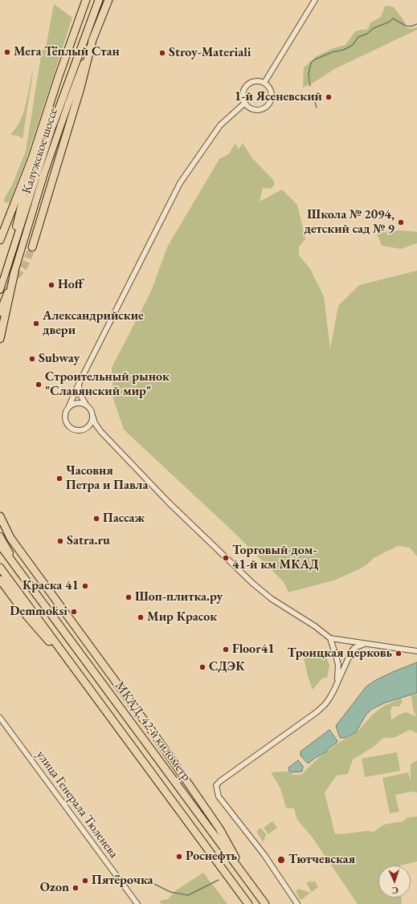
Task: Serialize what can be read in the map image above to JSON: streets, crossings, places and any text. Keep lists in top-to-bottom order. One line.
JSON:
{"streets":{"highway":["Калужское шоссе","МКАД, 42-й километр"],"street":["улица Генерала Тюленева"]},"places":["Мега Тёплый Cтан","Stroy-Materiali","1-й Ясеневский","Школа № 2094, детский сад № 9","Hoff","Александрийские двери","Subway","Строительный рынок \"Славянский мир\"","Часовня Петра и Павла","Пассаж","Satra.ru","Торговый дом- 41-й км МКАД","Краска 41","Шоп-плитка.ру","Demmoksi","Мир Красок","Floor41","Троицкая церковь","СДЭК","Роснефть","Тютчевская","Пятёрочка","Ozon"],"north":"bottom"}
